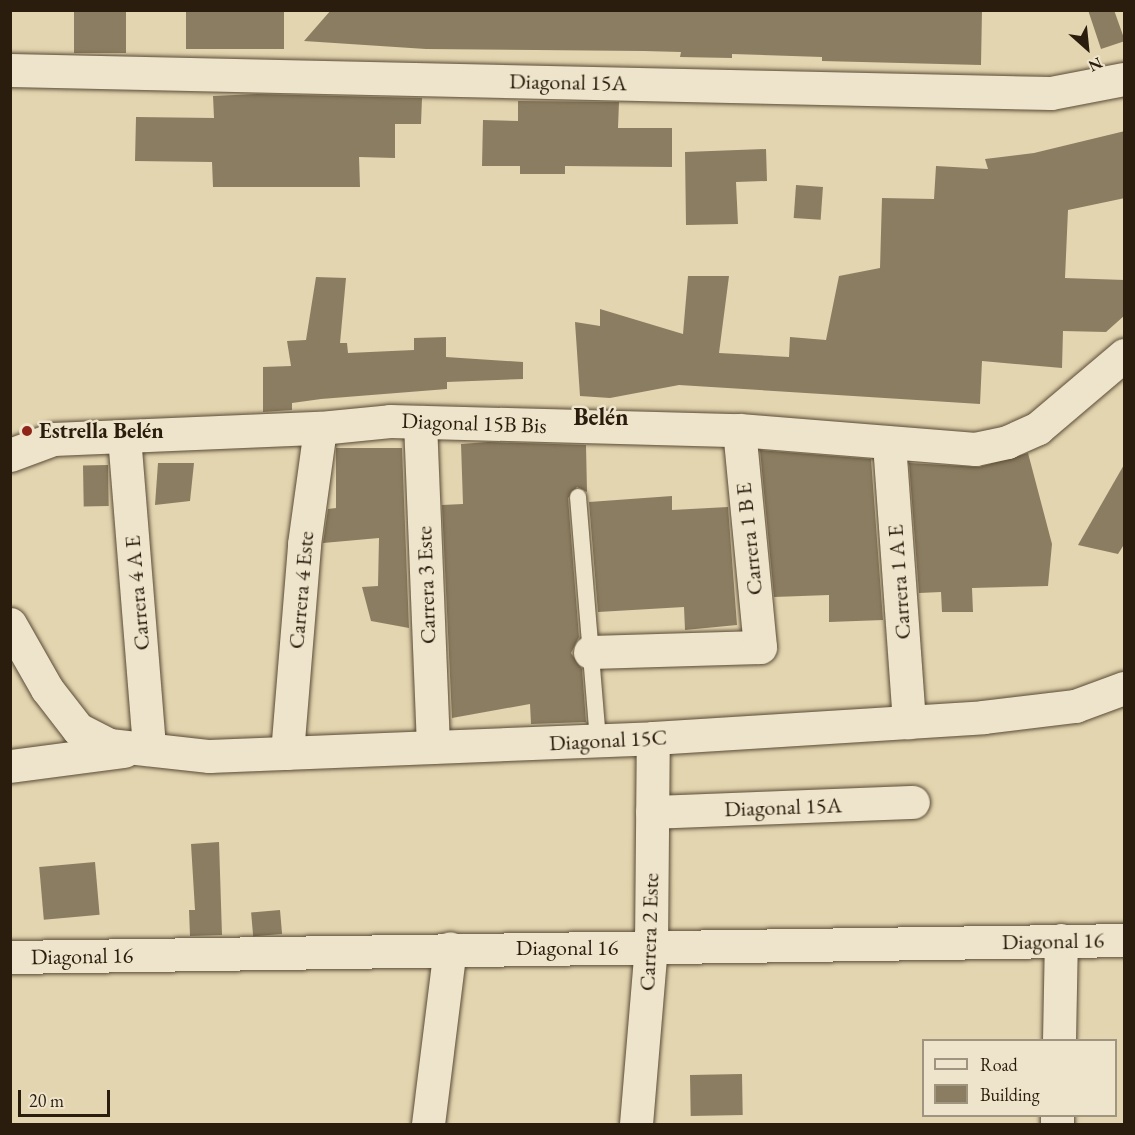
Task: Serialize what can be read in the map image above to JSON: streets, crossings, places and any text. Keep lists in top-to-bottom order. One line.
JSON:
{"streets":{"street":["Diagonal 15A","Diagonal 15B Bis","Carrera 1 B E","Carrera 1 A E","Carrera 3 Este","Carrera 4 Este","Carrera 4 A E","Diagonal 15C","Carrera 2 Este","Diagonal 16"]},"crossings":[["Diagonal 15A","Carrera 2 Este"],["Diagonal 15B Bis","Carrera 1 B E"],["Diagonal 15B Bis","Carrera 1 A E"],["Diagonal 15B Bis","Carrera 3 Este"],["Diagonal 15B Bis","Carrera 4 Este"],["Diagonal 15B Bis","Carrera 4 A E"],["Carrera 1 A E","Diagonal 15C"],["Carrera 3 Este","Diagonal 15C"],["Carrera 4 Este","Diagonal 15C"],["Carrera 4 A E","Diagonal 15C"],["Diagonal 15C","Carrera 2 Este"],["Carrera 2 Este","Diagonal 16"]],"districts":["Belén"],"places":["Estrella Belén"],"legend":["Road","Building"],"scale_bar":"20 m","north":"bottom right"}
